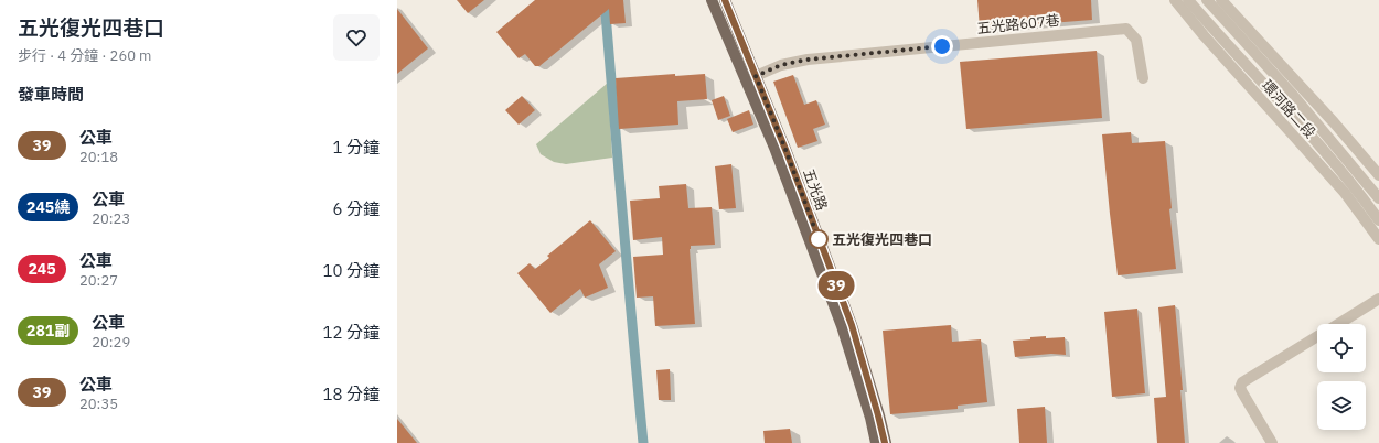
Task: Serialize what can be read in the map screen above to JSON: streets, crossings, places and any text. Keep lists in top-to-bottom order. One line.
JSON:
{"streets":{"main road":["五光路"],"street":["五光路607巷","環河路二段"]},"crossings":[["五光路607巷","五光路"]],"places":["五光復光四巷口"],"lines":["bus line 39"],"page":{"heading":[["五光復光四巷口","步行 · 4 分鐘 · 260 m"],"發車時間"],"on_map":"39","list":[{"mark":"39","name":"公車","note":"20:18","value":"1 分鐘"},{"mark":"245繞","name":"公車","note":"20:23","value":"6 分鐘"},{"mark":"245","name":"公車","note":"20:27","value":"10 分鐘"},{"mark":"281副","name":"公車","note":"20:29","value":"12 分鐘"},{"mark":"39","name":"公車","note":"20:35","value":"18 分鐘"}]}}
